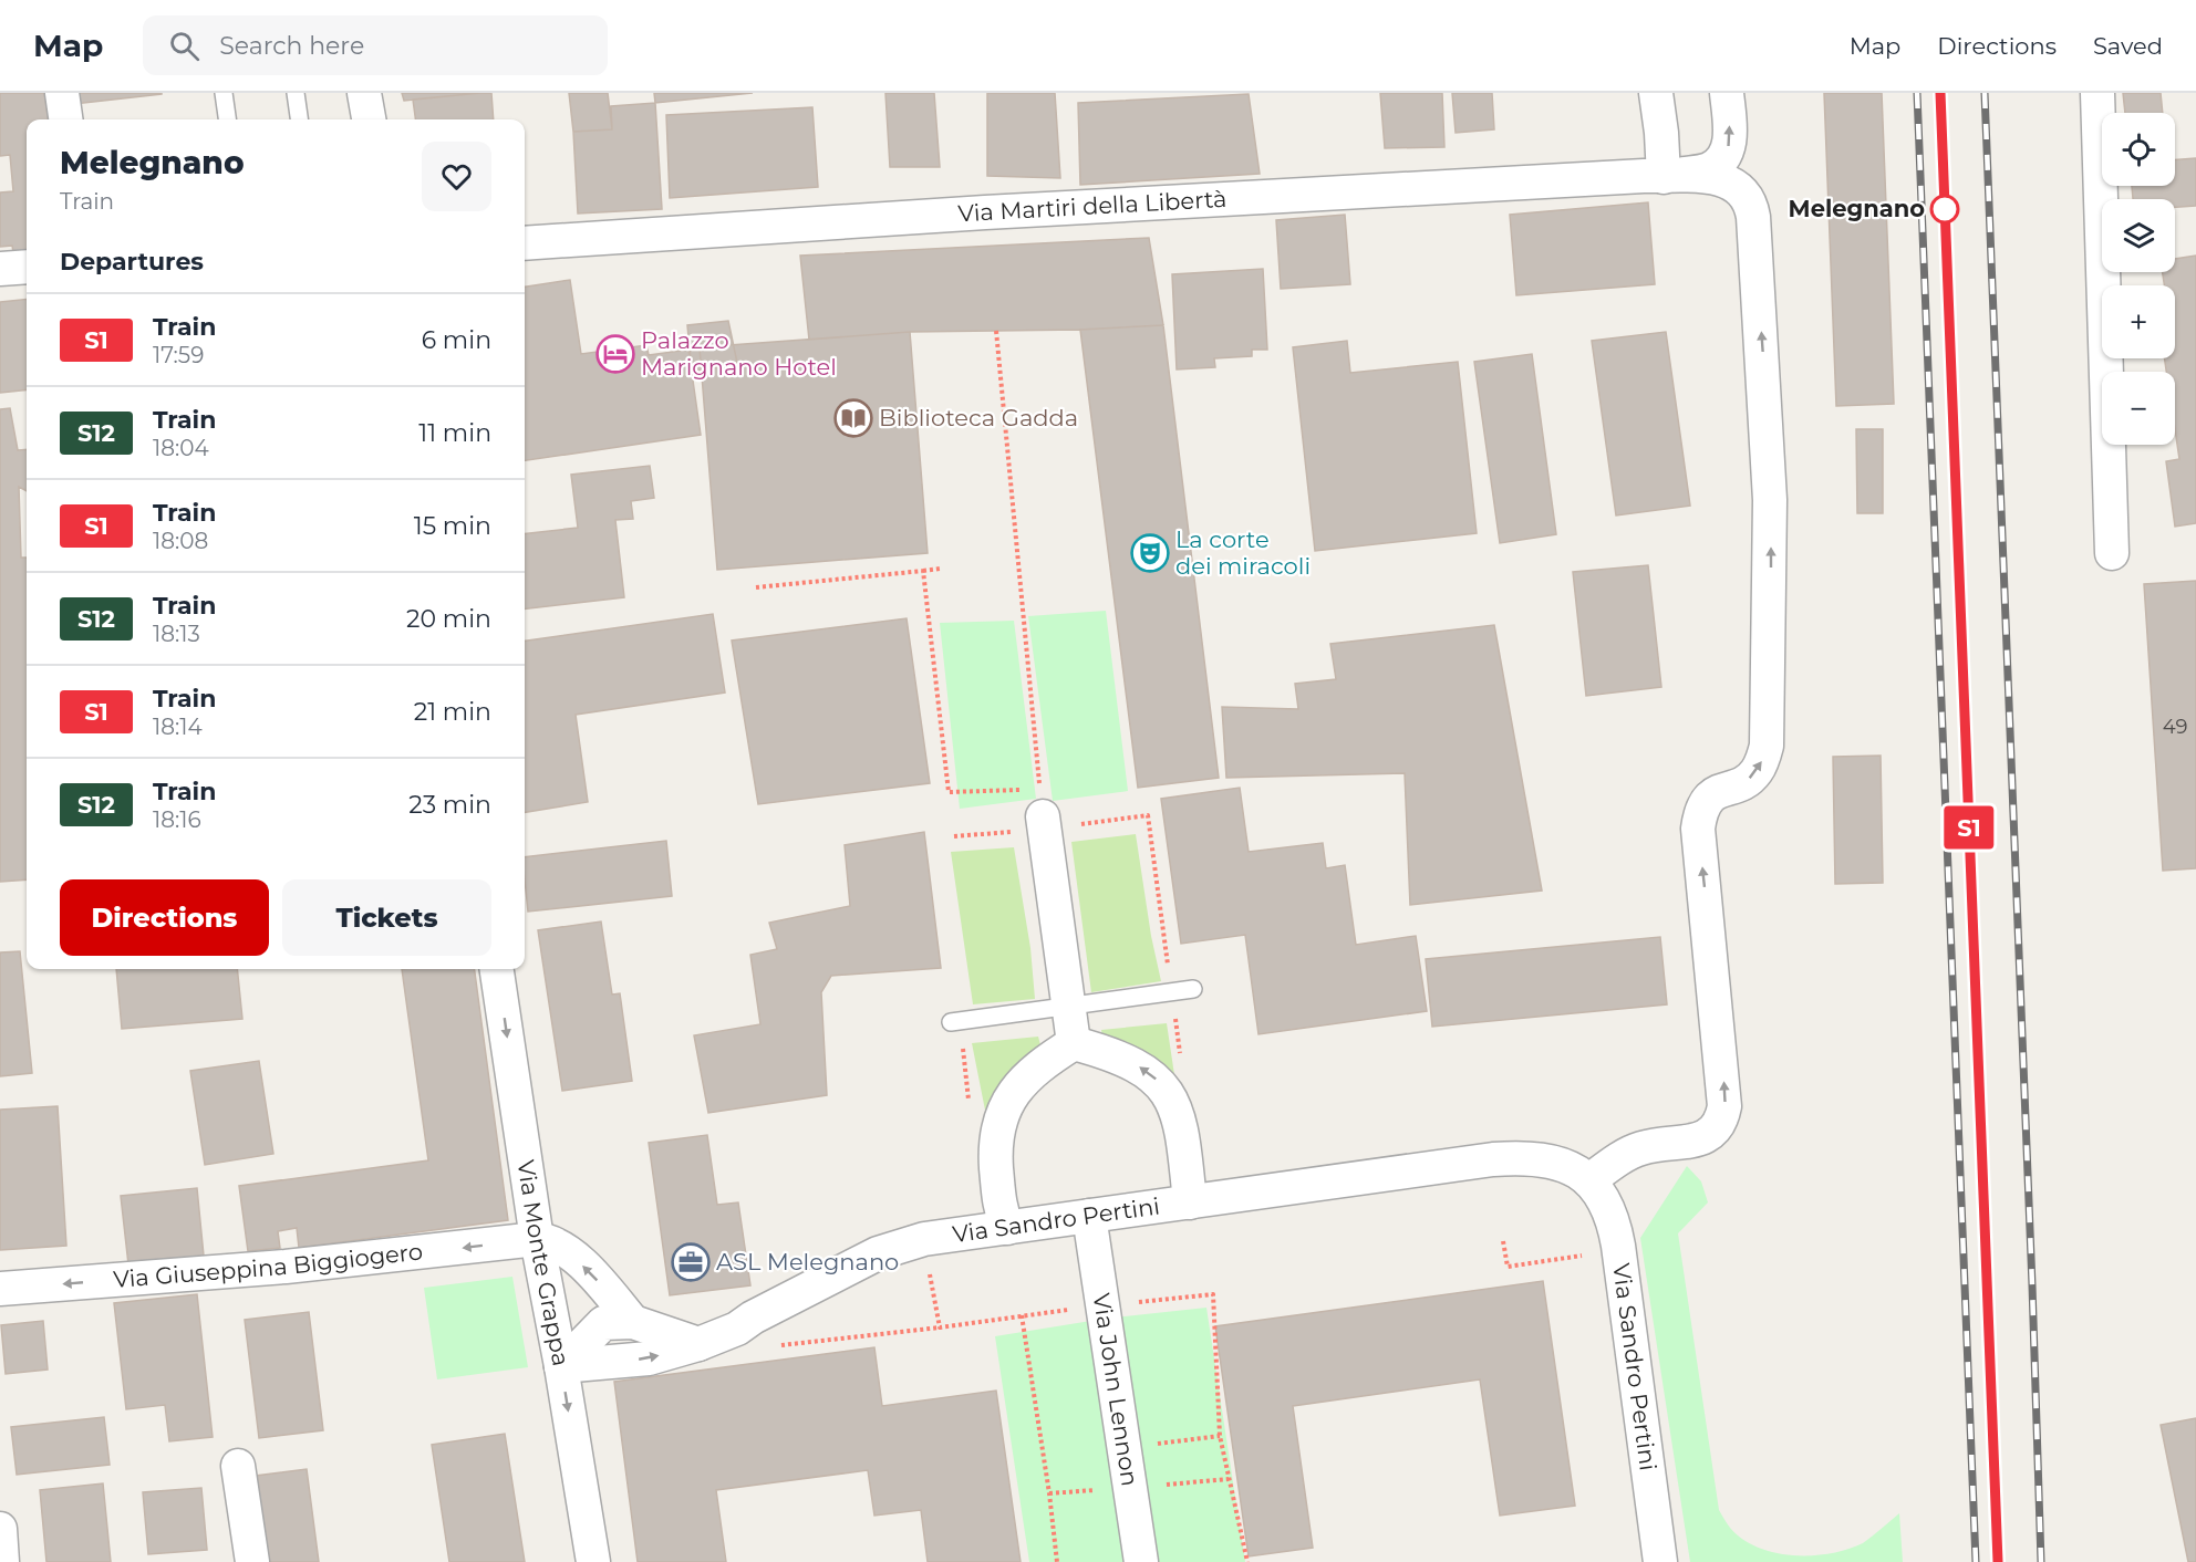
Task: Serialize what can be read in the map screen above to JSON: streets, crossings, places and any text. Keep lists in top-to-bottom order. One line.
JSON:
{"streets":{"street":["Via Martiri della Libertà","Via Sandro Pertini","Via Monte Grappa","Via Giuseppina Biggiogero","Via John Lennon"]},"crossings":[["Via Sandro Pertini","Via Monte Grappa"],["Via Sandro Pertini","Via John Lennon"],["Via Monte Grappa","Via Giuseppina Biggiogero"]],"one_way":["Via Monte Grappa","Via Giuseppina Biggiogero"],"places":{"other":["Melegnano"],"hotel":["Palazzo Marignano Hotel"],"library":["Biblioteca Gadda"],"theatre":["La corte dei miracoli"],"office":["ASL Melegnano"]},"house_numbers":["49"],"page":{"header":"Map","search":"Search here","nav":["Map","Directions","Saved"],"on_map":"S1","map_buttons":["+","−"],"heading":[["Melegnano","Train"],"Departures"],"list":[{"mark":"S1","name":"Train","note":"17:59","value":"6 min"},{"mark":"S12","name":"Train","note":"18:04","value":"11 min"},{"mark":"S1","name":"Train","note":"18:08","value":"15 min"},{"mark":"S12","name":"Train","note":"18:13","value":"20 min"},{"mark":"S1","name":"Train","note":"18:14","value":"21 min"},{"mark":"S12","name":"Train","note":"18:16","value":"23 min"}],"buttons":["Directions","Tickets"]}}
